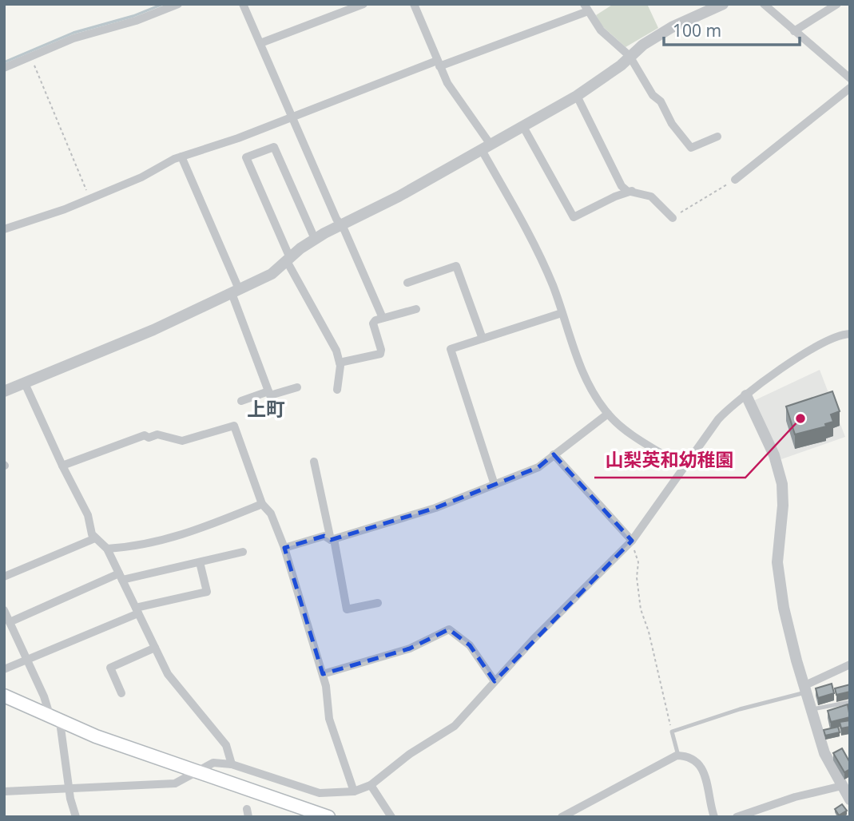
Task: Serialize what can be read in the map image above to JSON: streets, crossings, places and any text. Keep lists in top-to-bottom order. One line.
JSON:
{"districts":["上町"],"places":["山梨英和幼稚園"],"scale_bar":"100 m"}
